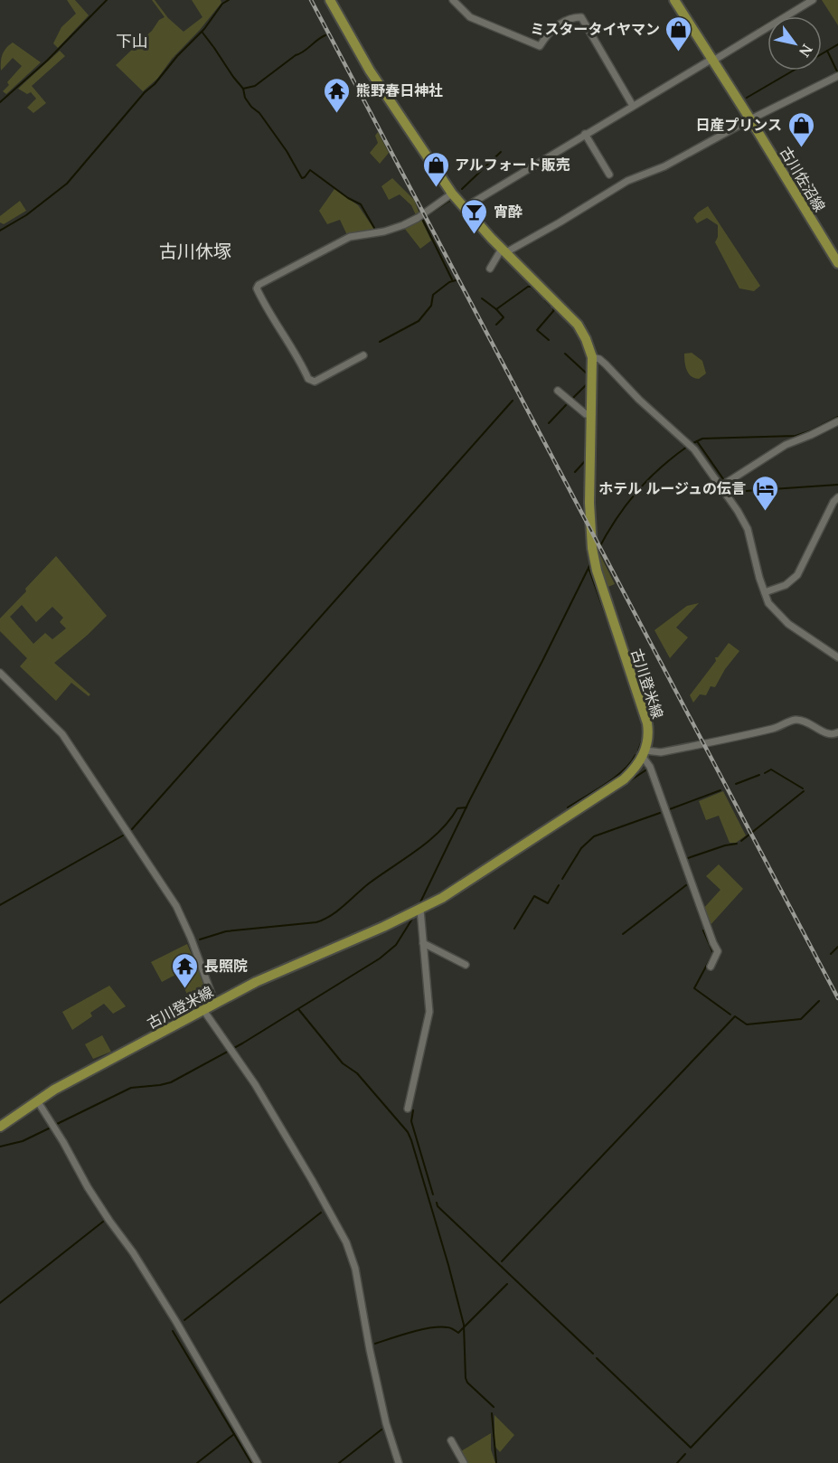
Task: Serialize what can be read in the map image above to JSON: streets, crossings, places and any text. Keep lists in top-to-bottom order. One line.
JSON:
{"streets":{"main road":["古川佐沼線","古川登米線"]},"districts":["下山","古川休塚"],"places":{"shop":["ミスタータイヤマン","日産プリンス","アルフォート販売"],"temple":["熊野春日神社","長照院"],"bar":["宵酔"],"hotel":["ホテル ルージュの伝言"]},"north":"bottom right"}
